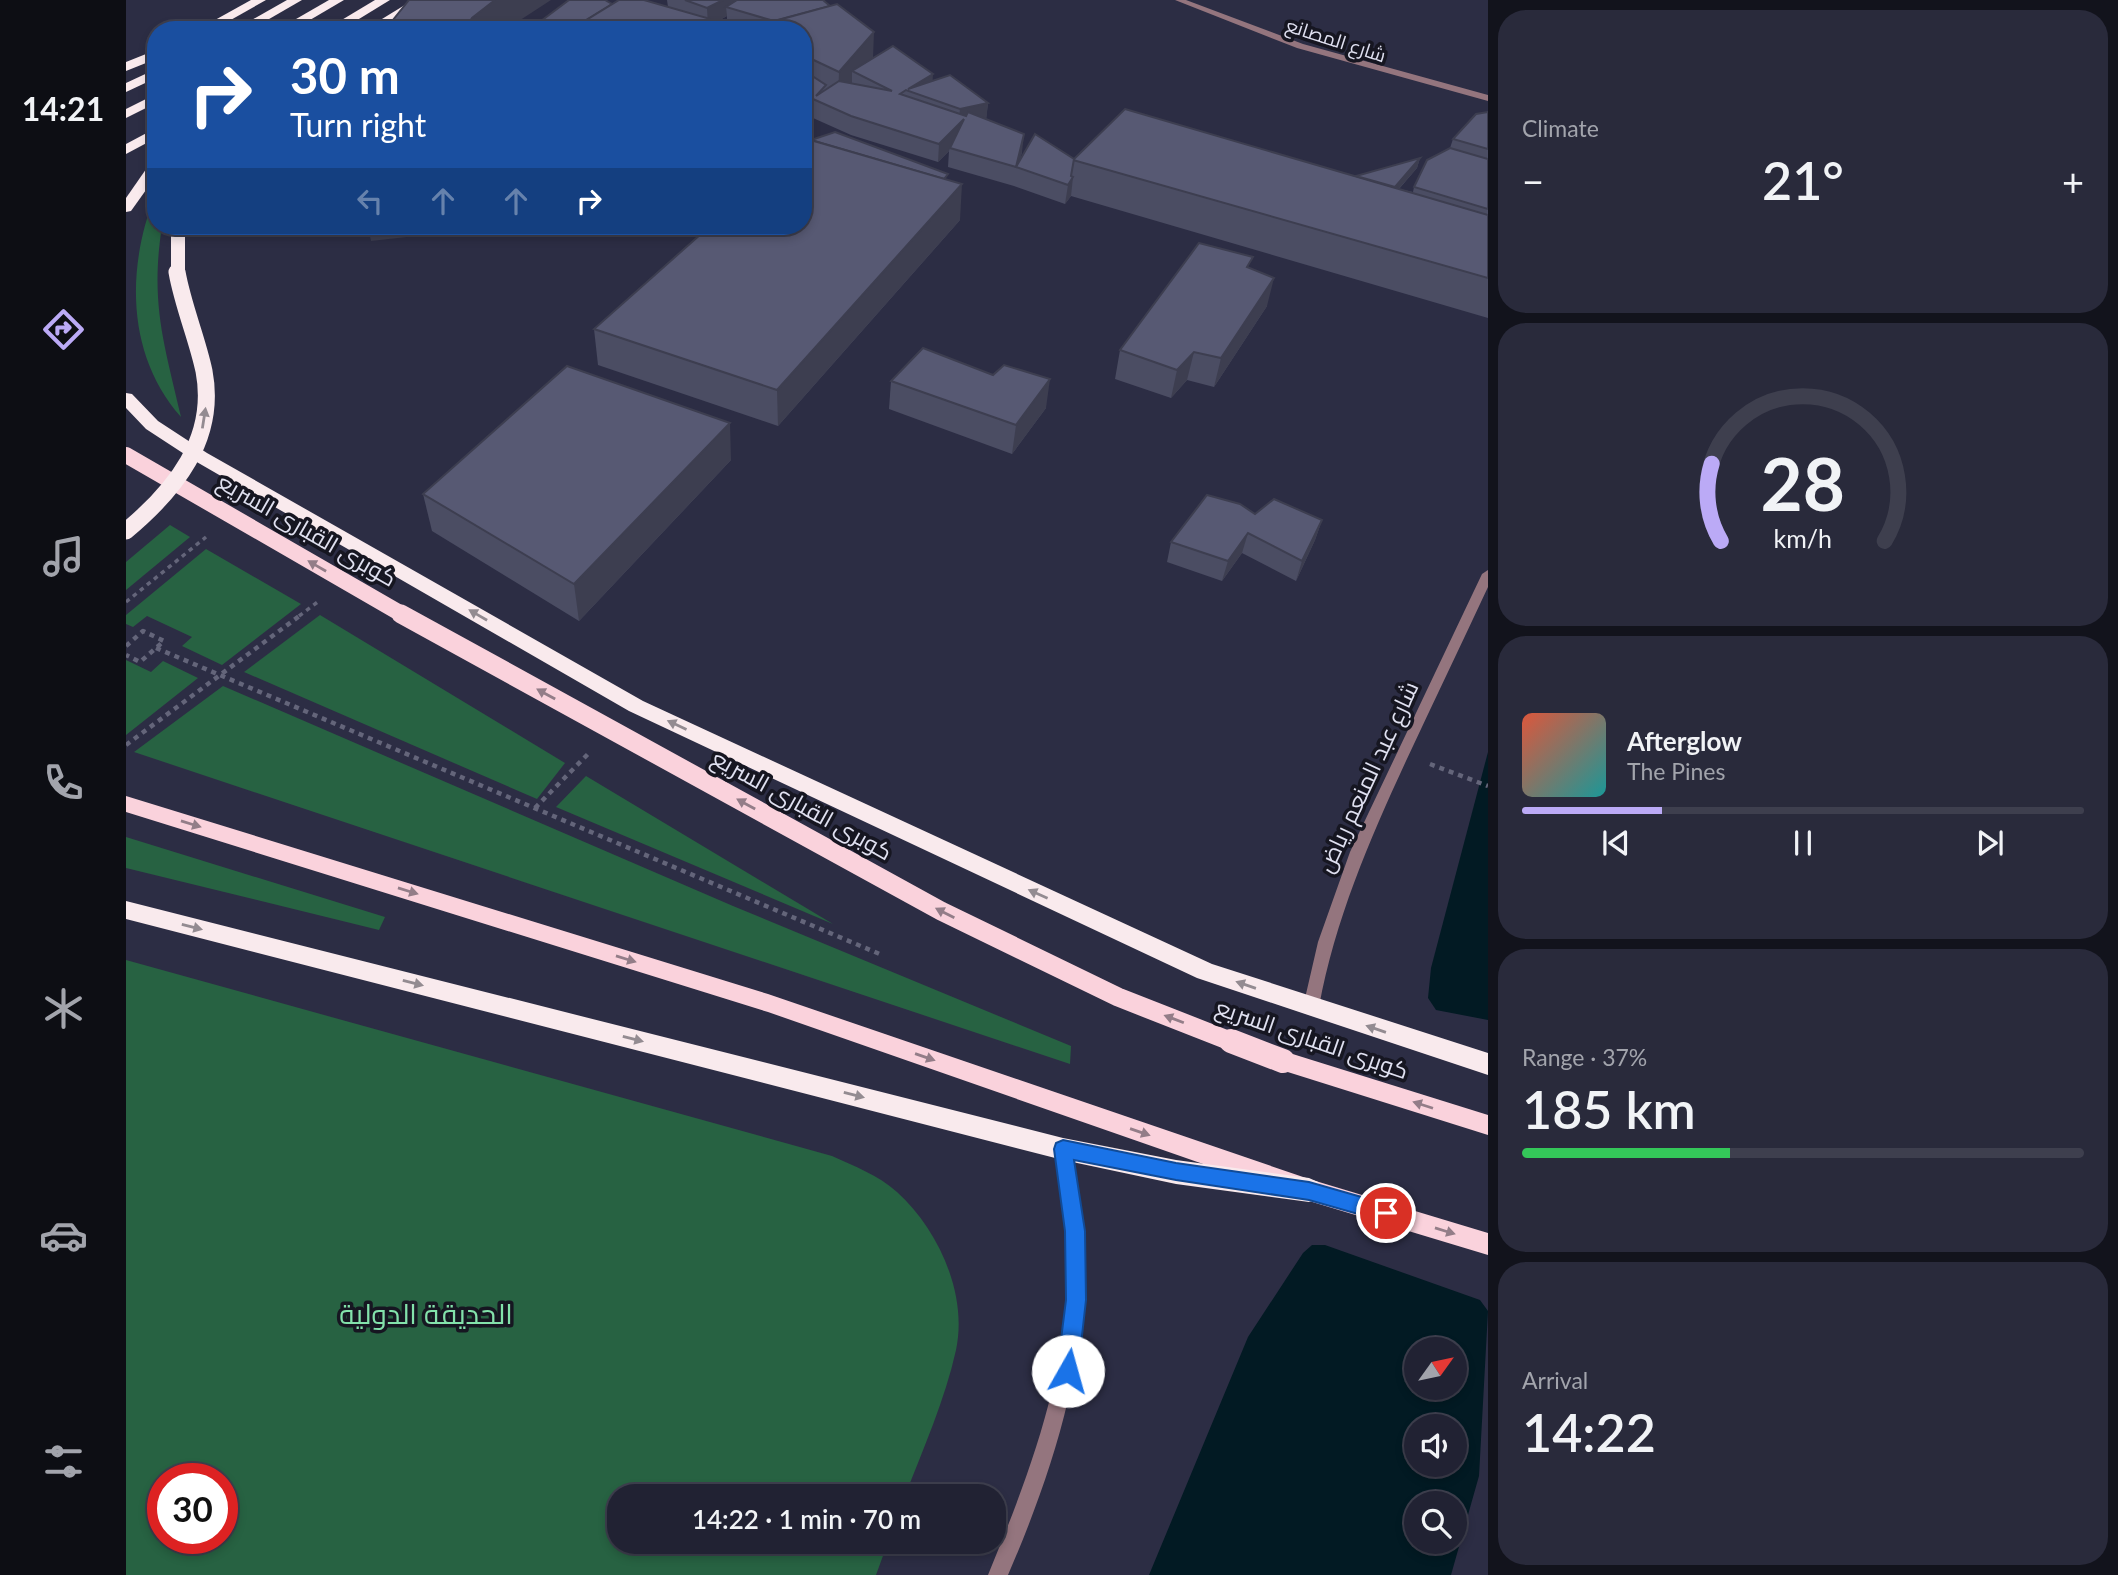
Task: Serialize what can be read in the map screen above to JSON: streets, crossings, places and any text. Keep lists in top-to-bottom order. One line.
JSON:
{"streets":{"highway":["كوبرى القبارى السريع"],"street":["شارع المصانع","شارع عبد المنعم رياض"]},"parks":["الحديقة الدولية"],"north":"top right","page":{"tabs":"14:21","tile":["Climate",["Range · 37%","185 km"],["Arrival","14:22"]],"turn":["30 m","Turn right"],"heat":["−","21°","+"],"song":["Afterglow","The Pines"],"limit":"30","trip":"14:22 · 1 min · 70 m","gauge":["28","km/h"]}}
